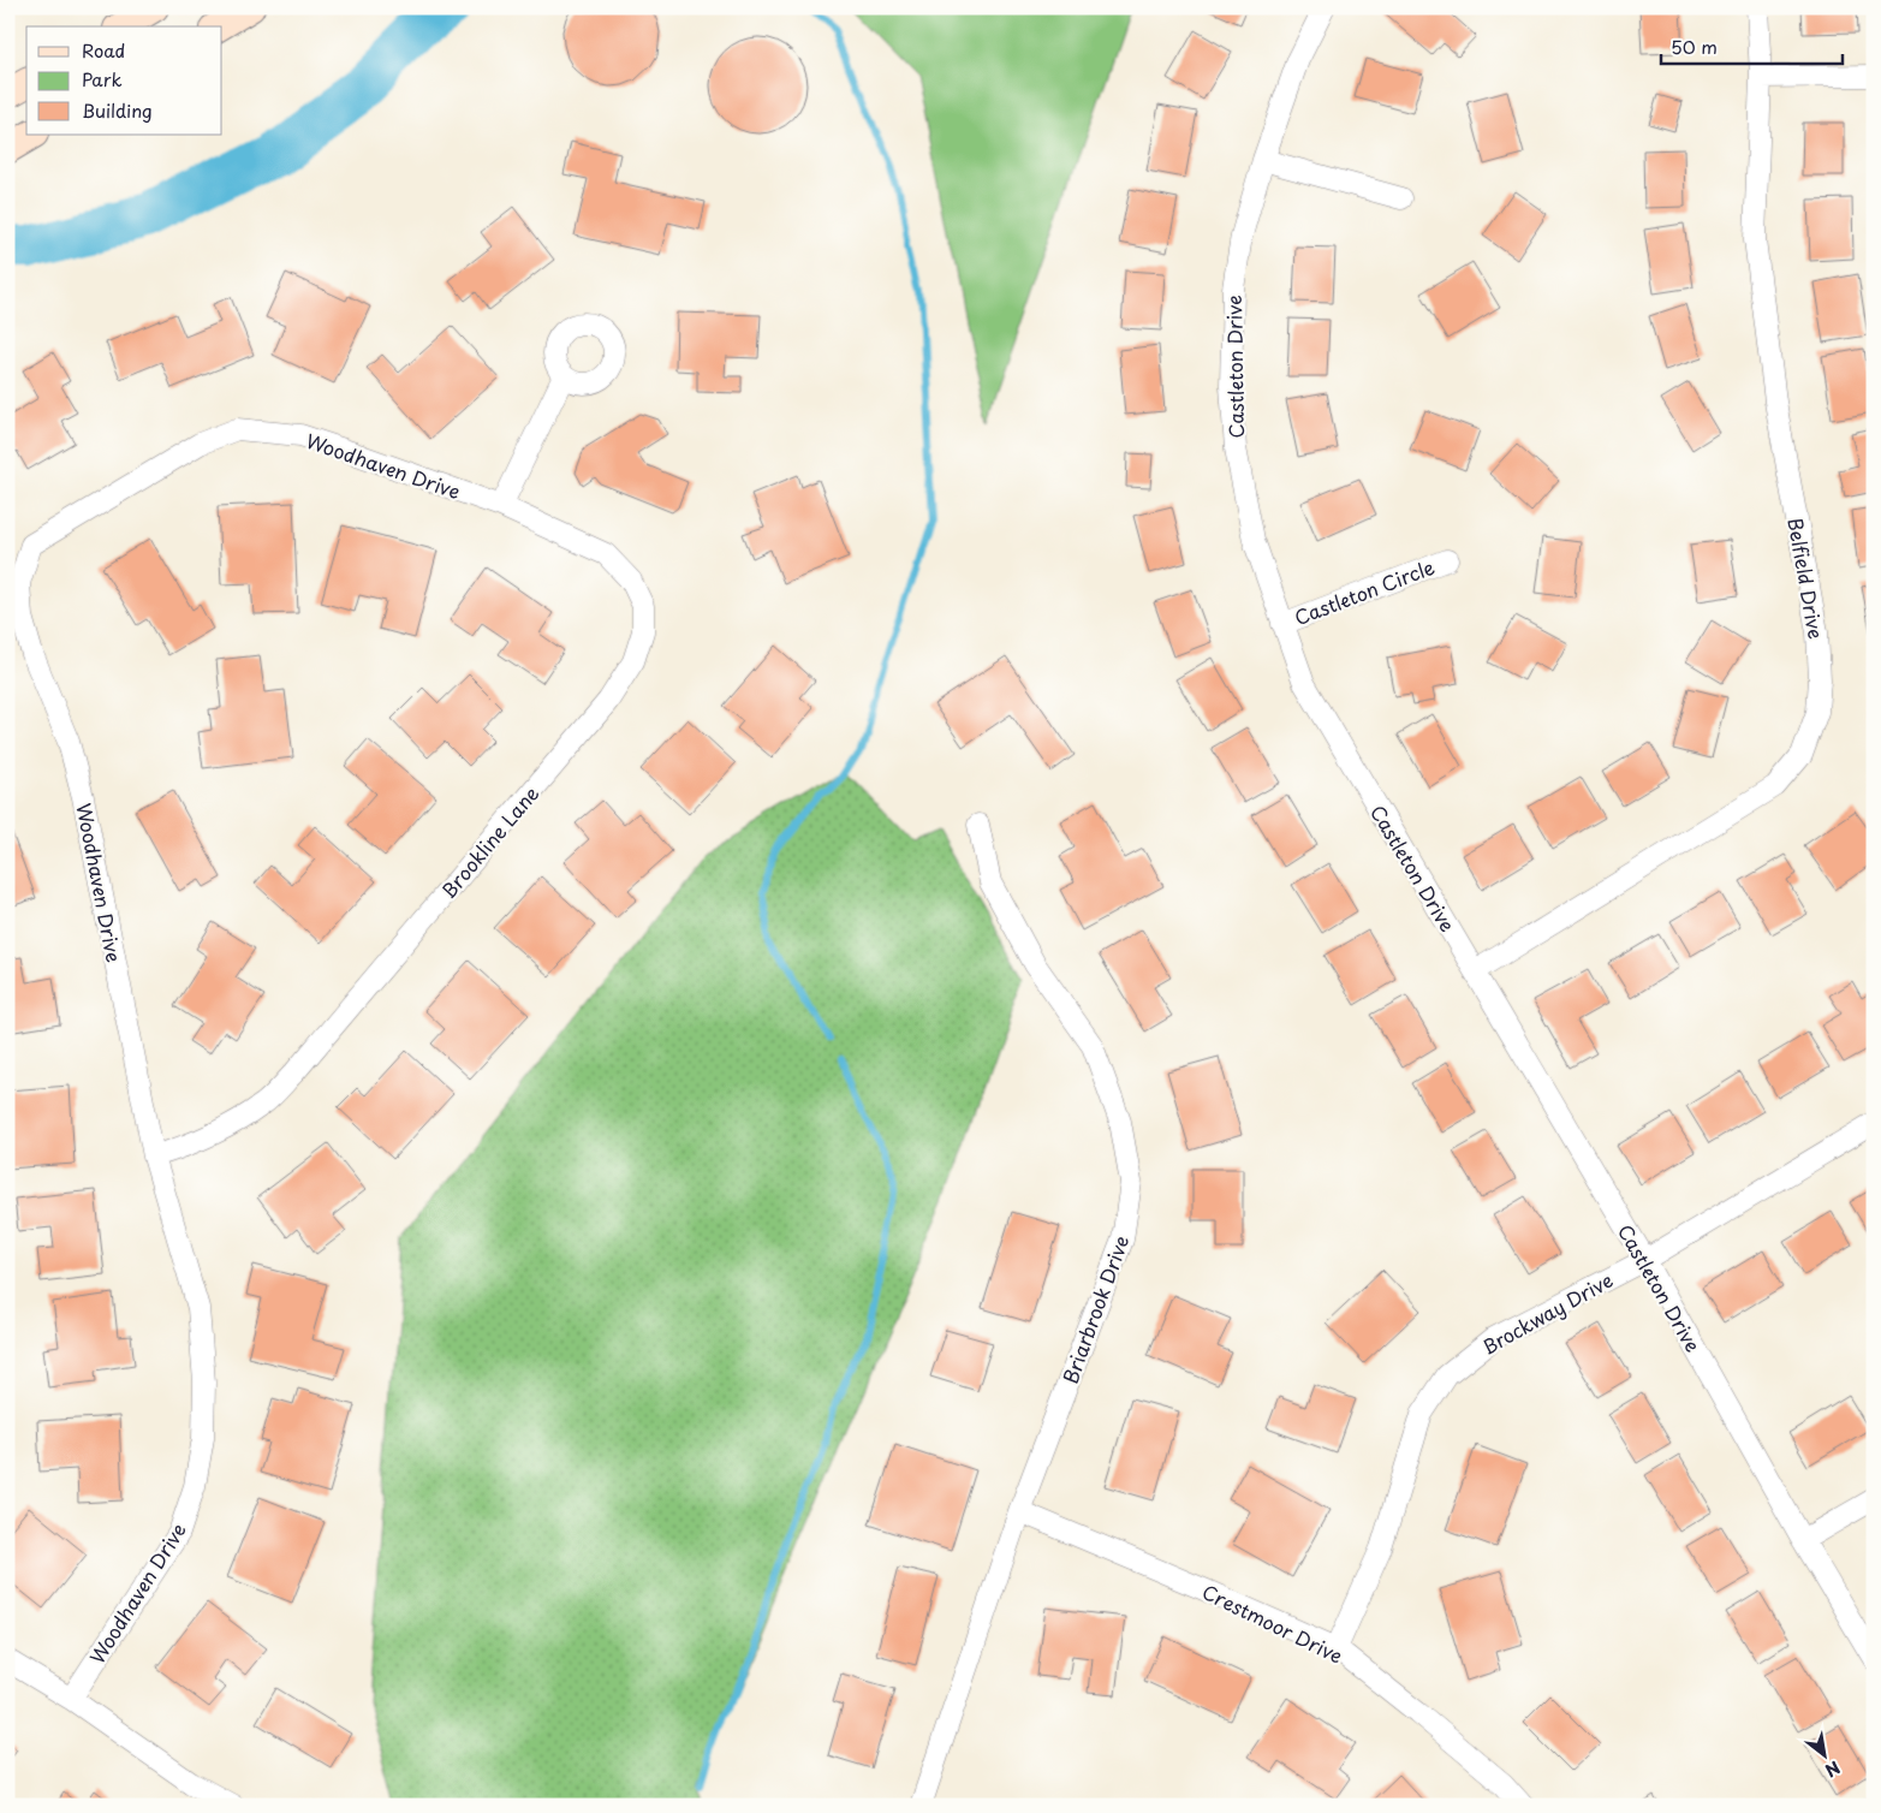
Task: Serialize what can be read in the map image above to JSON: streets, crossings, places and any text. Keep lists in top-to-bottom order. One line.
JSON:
{"streets":{"street":["Castleton Drive","Woodhaven Drive","Belfield Drive","Castleton Circle","Brookline Lane","Briarbrook Drive","Brockway Drive","Crestmoor Drive"]},"crossings":[["Castleton Drive","Belfield Drive"],["Castleton Drive","Castleton Circle"],["Castleton Drive","Brockway Drive"],["Woodhaven Drive","Brookline Lane"],["Briarbrook Drive","Crestmoor Drive"],["Brockway Drive","Crestmoor Drive"]],"legend":["Road","Park","Building"],"scale_bar":"50 m","north":"bottom right"}
